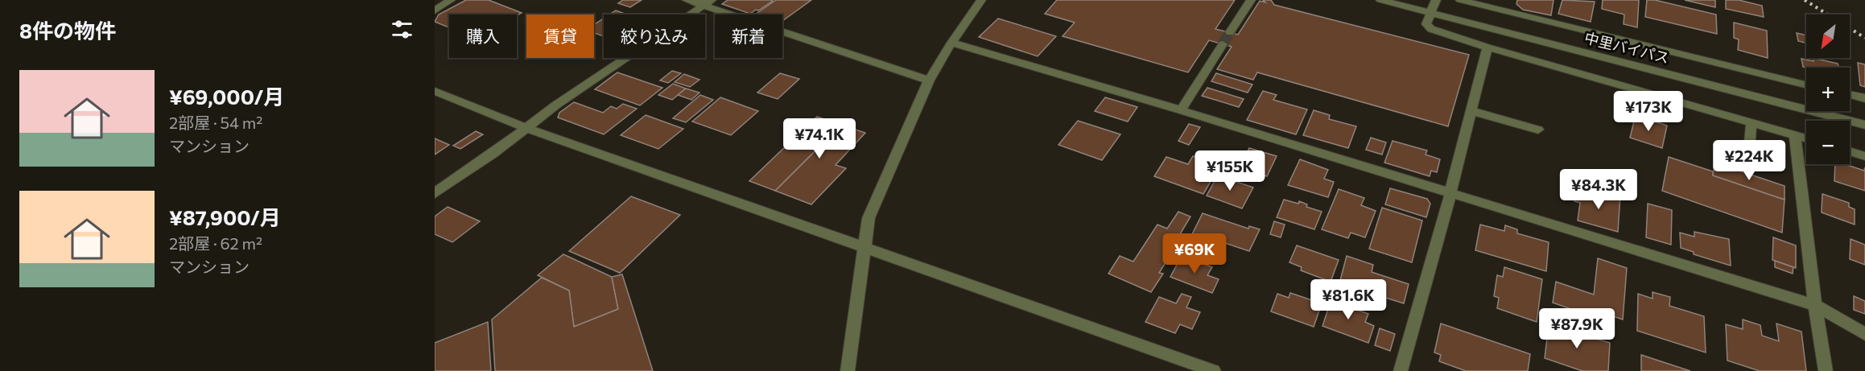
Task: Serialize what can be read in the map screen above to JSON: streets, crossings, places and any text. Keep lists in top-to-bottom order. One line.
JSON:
{"streets":{"street":["中里バイパス"]},"north":"bottom left","page":{"heading":"8件の物件","map_buttons":["+","−"],"chip":["購入","賃貸","絞り込み","新着"],"list":[{"name":"¥69,000/月","note":"2部屋 · 54 m² · マンション"},{"name":"¥87,900/月","note":"2部屋 · 62 m² · マンション"}],"price":["¥173K","¥74.1K","¥224K","¥155K","¥84.3K","¥69K","¥81.6K","¥87.9K"]}}
